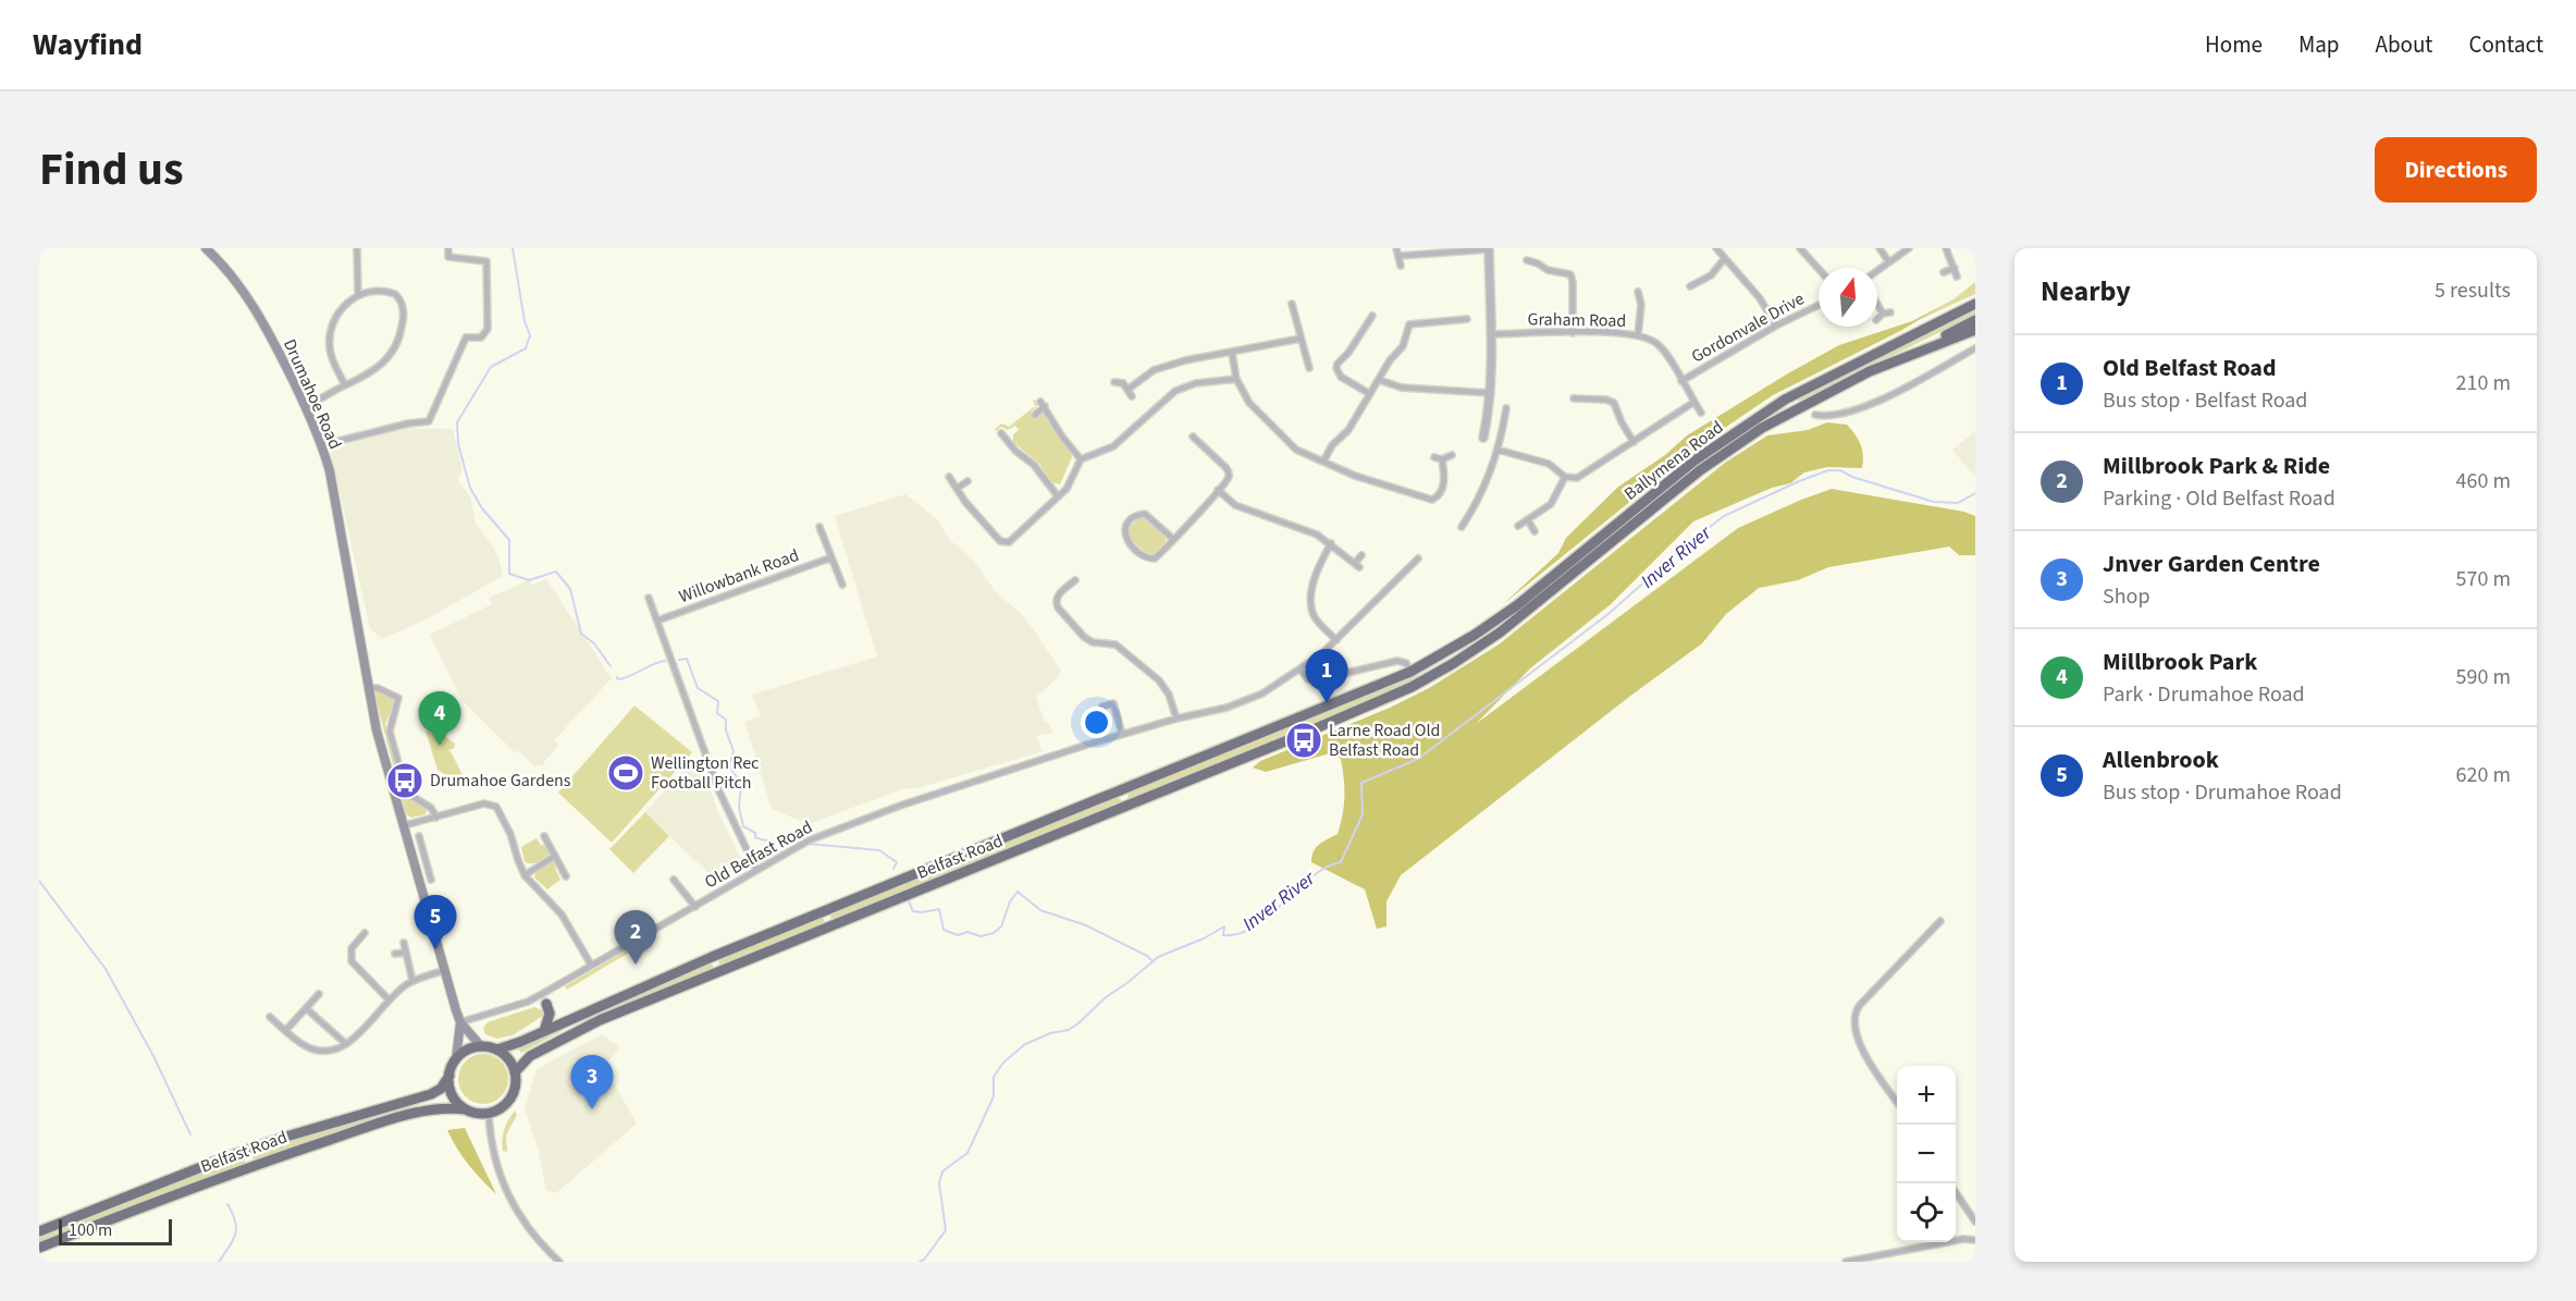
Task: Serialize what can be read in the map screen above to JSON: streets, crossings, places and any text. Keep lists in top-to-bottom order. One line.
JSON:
{"streets":{"highway":["Ballymena Road","Belfast Road"],"main road":["Drumahoe Road"],"street":["Graham Road","Gordonvale Drive","Willowbank Road","Old Belfast Road"]},"crossings":[["Graham Road","Gordonvale Drive"],["Drumahoe Road","Old Belfast Road"],["Drumahoe Road","Belfast Road"],["Ballymena Road","Belfast Road"]],"water":["Inver River"],"places":{"bus stop":["Larne Road Old Belfast Road","Drumahoe Gardens"],"sports":["Wellington Rec Football Pitch"]},"scale_bar":"100 m","north":"top","page":{"header":"Wayfind","nav":["Home","Map","About","Contact"],"title":"Find us","buttons":"Directions","heading":["Nearby","5 results"],"list":[{"mark":"1","name":"Old Belfast Road","note":"Bus stop · Belfast Road","value":"210 m"},{"mark":"2","name":"Millbrook Park & Ride","note":"Parking · Old Belfast Road","value":"460 m"},{"mark":"3","name":"Jnver Garden Centre","note":"Shop","value":"570 m"},{"mark":"4","name":"Millbrook Park","note":"Park · Drumahoe Road","value":"590 m"},{"mark":"5","name":"Allenbrook","note":"Bus stop · Drumahoe Road","value":"620 m"}],"pins":["1","4","5","2","3"],"map_buttons":["+","−"],"scale":"100 m"}}
